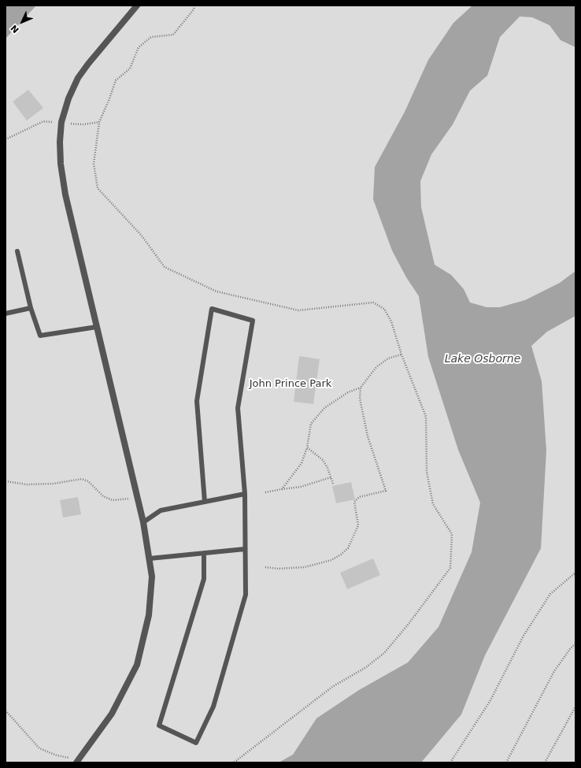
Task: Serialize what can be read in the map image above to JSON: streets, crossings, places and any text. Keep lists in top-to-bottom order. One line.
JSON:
{"water":["Lake Osborne"],"parks":["John Prince Park"],"north":"bottom left"}
